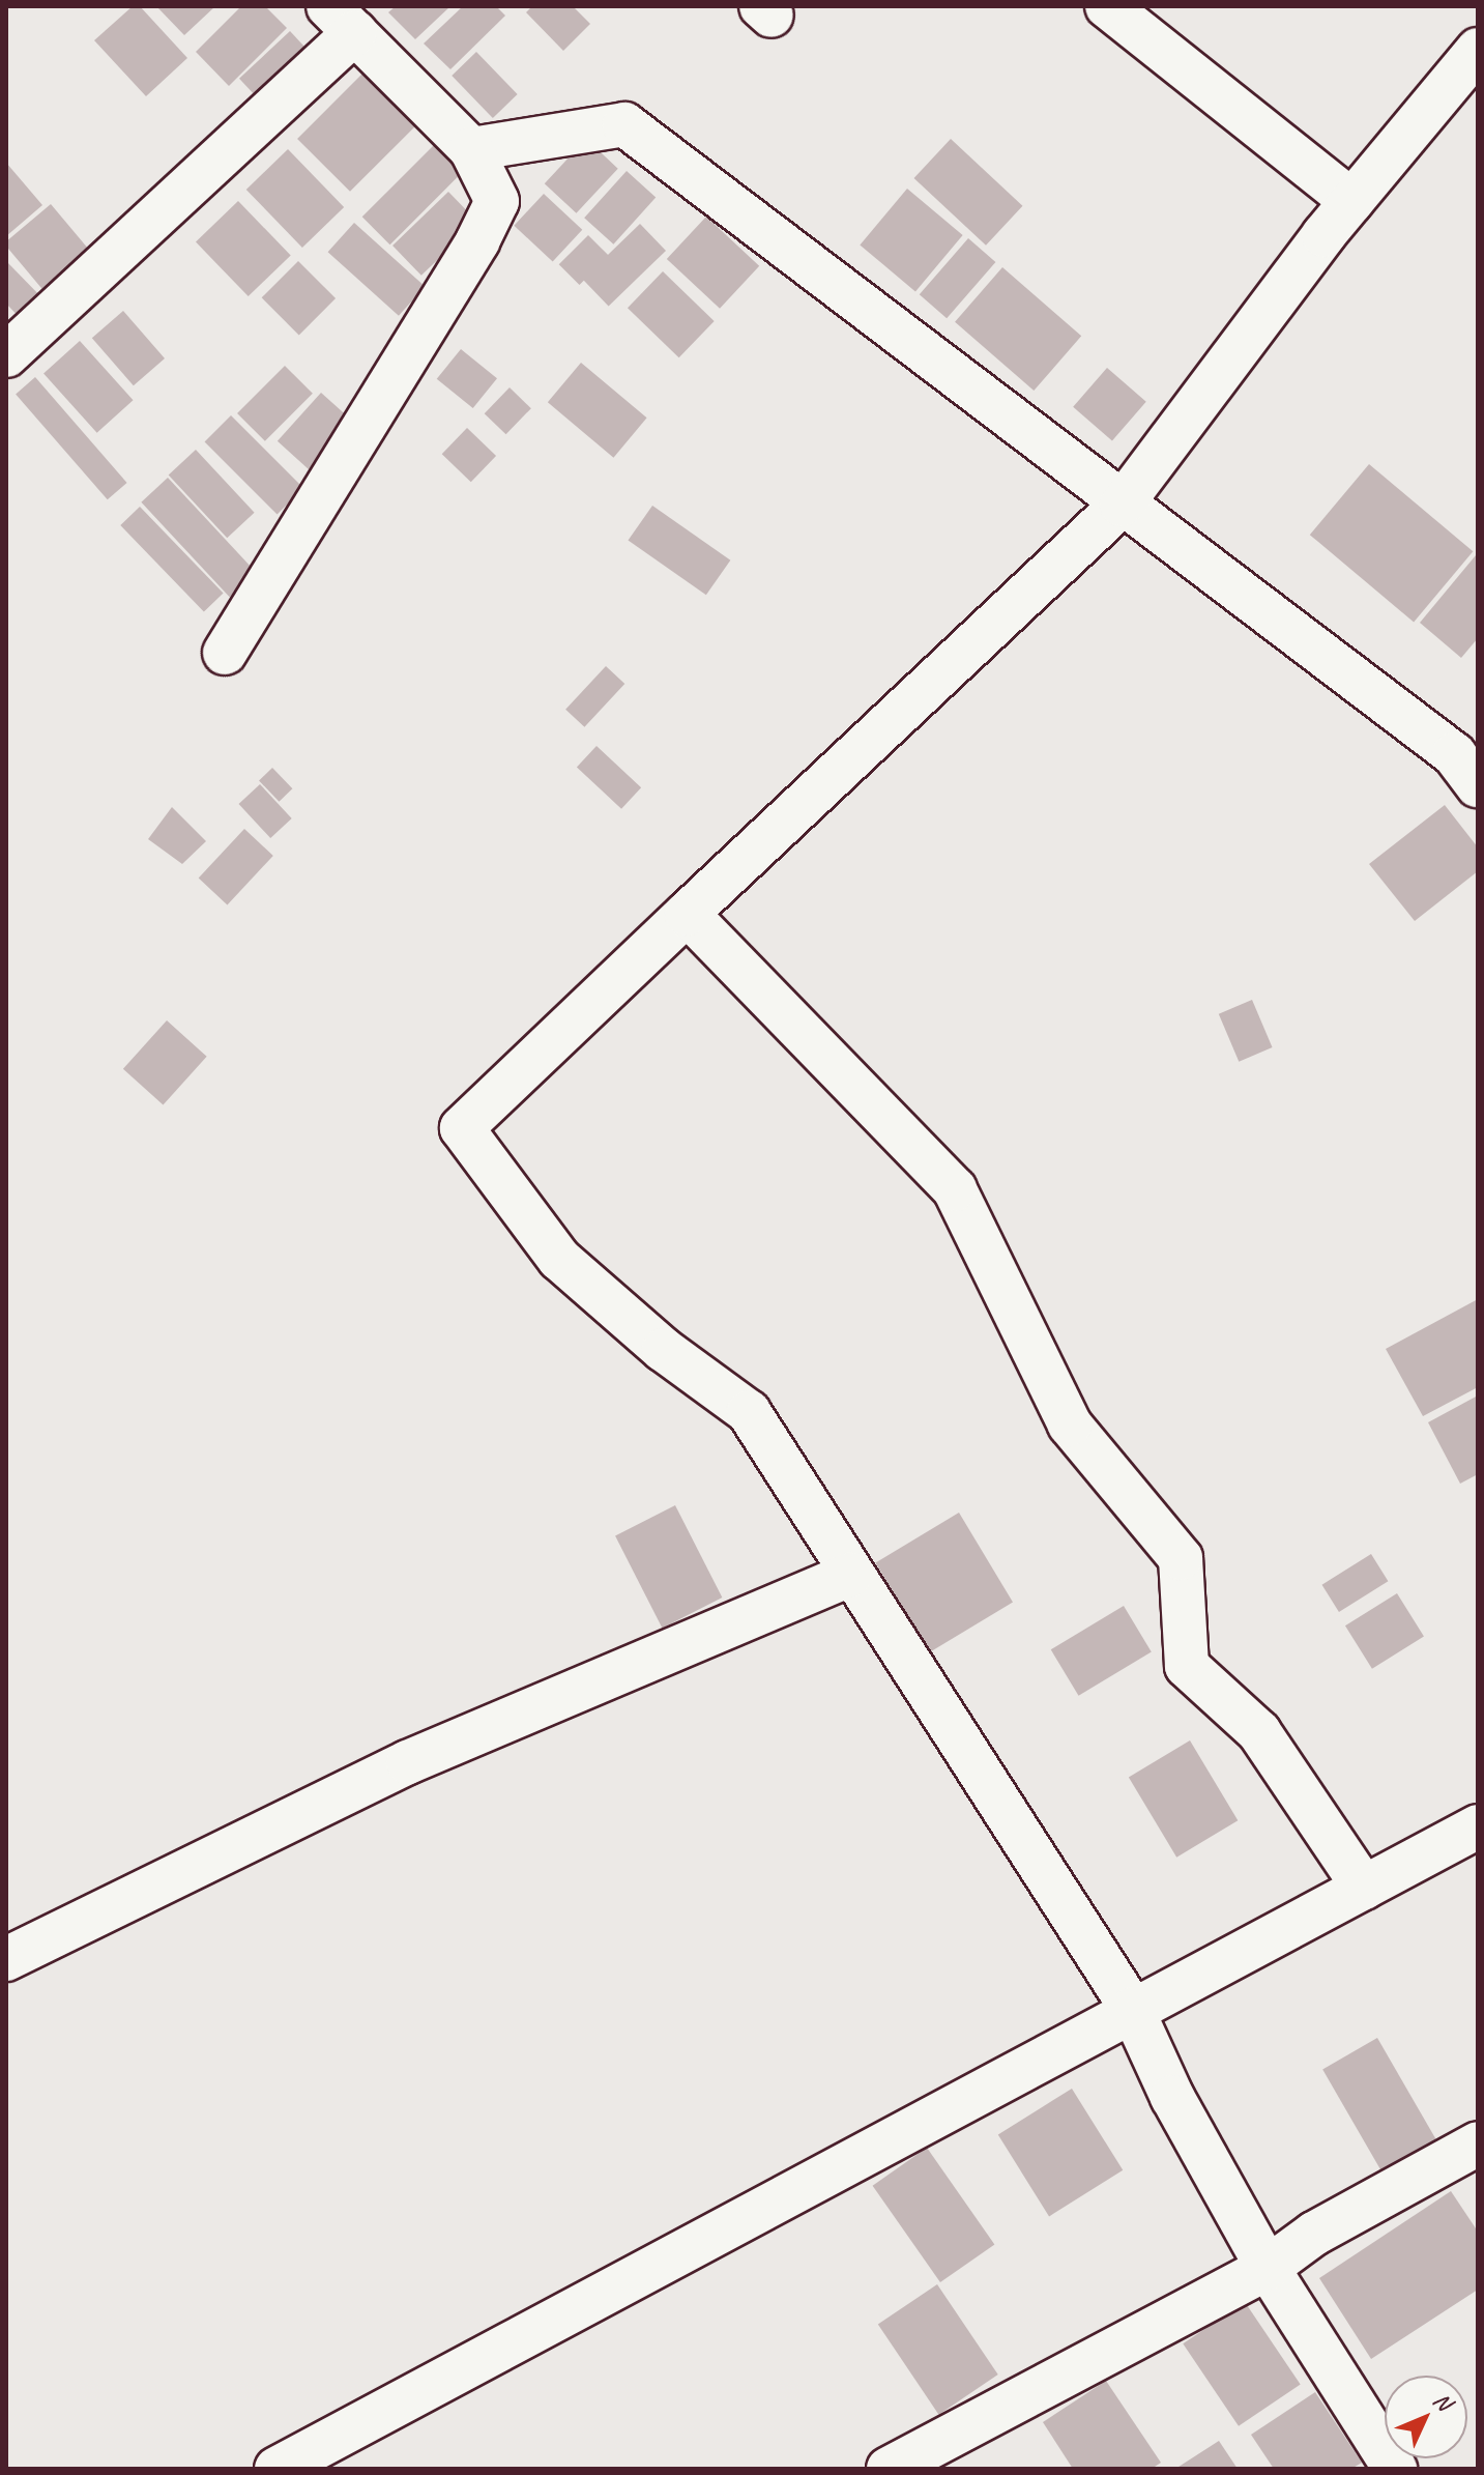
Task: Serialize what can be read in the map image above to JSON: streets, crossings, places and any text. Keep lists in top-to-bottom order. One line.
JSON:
{"north":"top right"}
